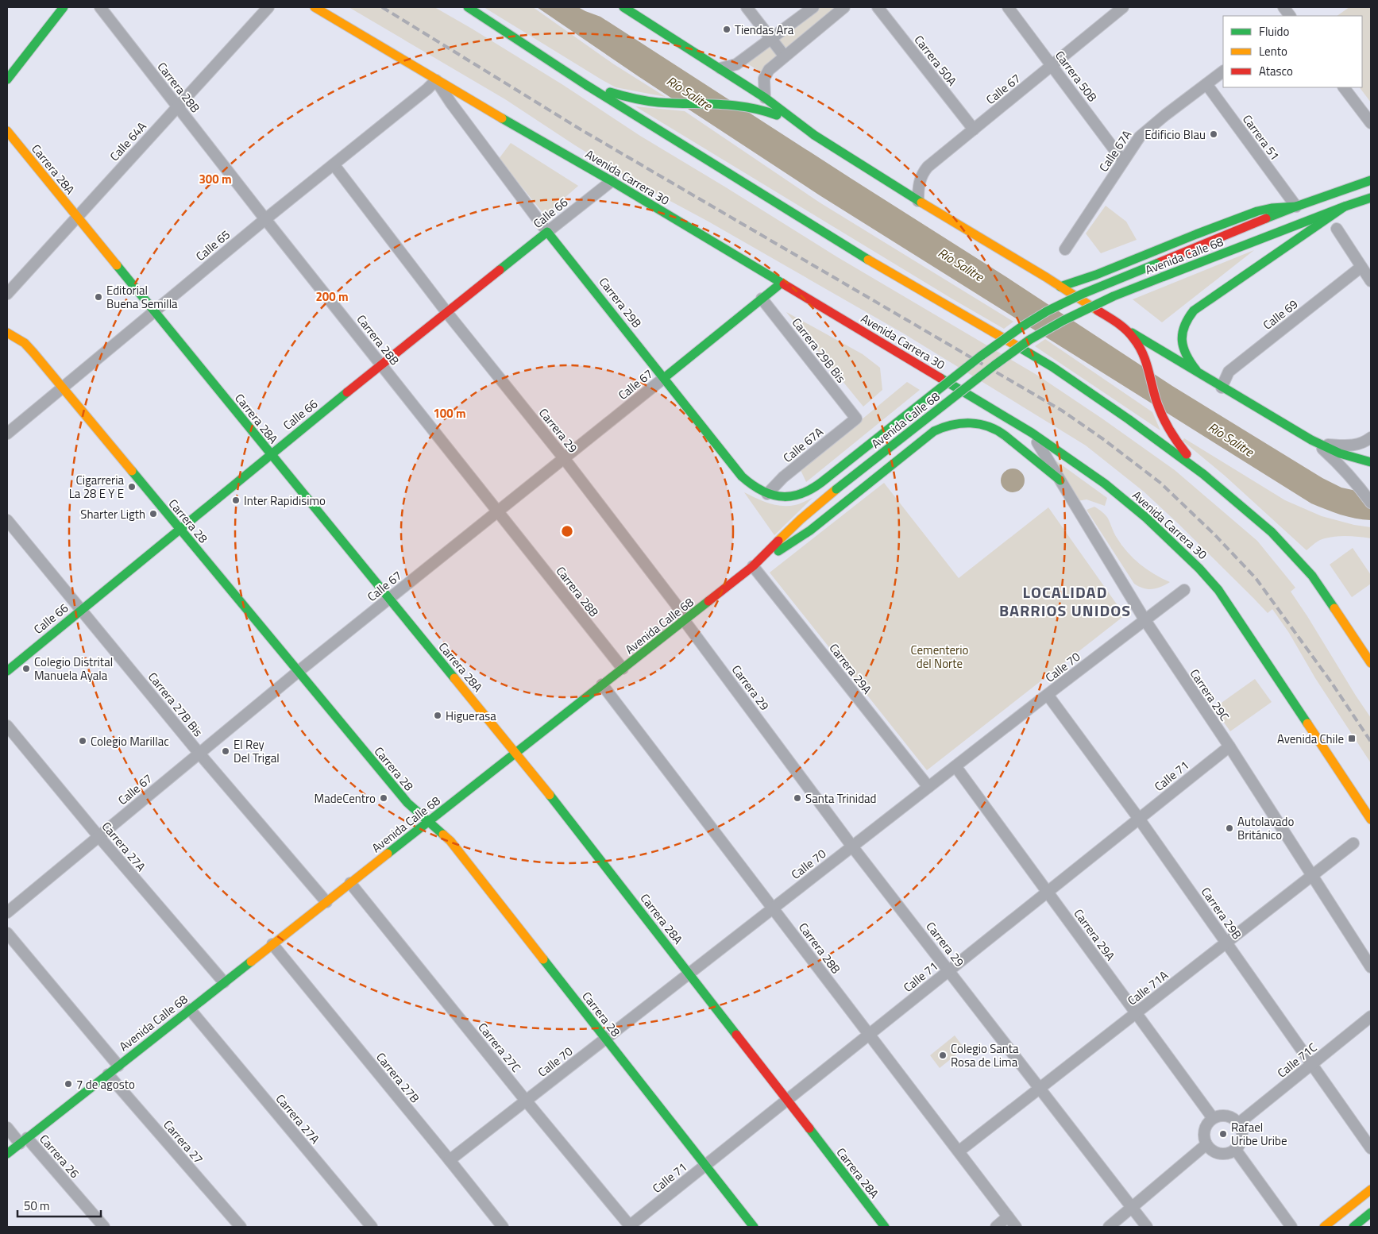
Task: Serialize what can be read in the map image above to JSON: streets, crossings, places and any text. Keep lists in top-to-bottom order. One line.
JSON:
{"streets":{"main road":["Calle 67","Carrera 28A","Avenida Carrera 30","Calle 66","Avenida Calle 68","Carrera 29B","Carrera 28"],"street":["Carrera 50A","Carrera 50B","Carrera 28B","Carrera 51","Calle 64A","Calle 67A","Calle 65","Calle 69","Carrera 29B Bis","Carrera 29","Calle 70","Carrera 29A","Carrera 29C","Carrera 27B Bis","Calle 71","Carrera 27A","Calle 71A","Carrera 27C","Calle 71C","Carrera 27B","Carrera 27","Carrera 26"]},"crossings":[["Carrera 50A","Calle 67"],["Carrera 50B","Calle 67"],["Carrera 50B","Calle 67A"],["Carrera 28B","Calle 67"],["Carrera 28B","Calle 64A"],["Carrera 28B","Calle 66"],["Carrera 28B","Calle 65"],["Carrera 28B","Avenida Calle 68"],["Carrera 28B","Calle 70"],["Carrera 28B","Calle 71"],["Carrera 28B","Calle 71A"],["Calle 67","Carrera 28A"],["Calle 67","Avenida Carrera 30"],["Calle 67","Carrera 29B"],["Calle 67","Carrera 29B Bis"],["Calle 67","Carrera 29"],["Calle 67","Carrera 28"],["Calle 67","Carrera 27B Bis"],["Calle 67","Carrera 27A"],["Carrera 51","Calle 67A"],["Carrera 51","Avenida Calle 68"],["Calle 64A","Carrera 28A"],["Calle 67A","Carrera 29B"],["Calle 67A","Carrera 29B Bis"],["Carrera 28A","Calle 66"],["Carrera 28A","Calle 65"],["Carrera 28A","Avenida Calle 68"],["Carrera 28A","Calle 70"],["Carrera 28A","Calle 71"],["Avenida Carrera 30","Calle 66"],["Avenida Carrera 30","Calle 65"],["Avenida Carrera 30","Carrera 29B"],["Avenida Carrera 30","Carrera 29C"],["Calle 66","Carrera 29B"],["Calle 66","Carrera 29"],["Calle 66","Carrera 28"],["Calle 66","Carrera 27B Bis"],["Calle 65","Carrera 29B"],["Calle 65","Carrera 29"],["Calle 65","Carrera 28"],["Avenida Calle 68","Carrera 29B"],["Avenida Calle 68","Carrera 29"],["Avenida Calle 68","Carrera 28"],["Avenida Calle 68","Carrera 29A"],["Avenida Calle 68","Carrera 27B Bis"],["Avenida Calle 68","Carrera 27A"],["Avenida Calle 68","Carrera 27C"],["Avenida Calle 68","Carrera 27B"],["Avenida Calle 68","Carrera 27"],["Avenida Calle 68","Carrera 26"],["Carrera 29B","Calle 70"],["Carrera 29B","Calle 71"],["Carrera 29B","Calle 71A"],["Carrera 29B","Calle 71C"],["Carrera 29","Calle 70"],["Carrera 29","Calle 71"],["Carrera 29","Calle 71A"],["Carrera 28","Calle 70"],["Carrera 28","Calle 71"],["Calle 70","Carrera 29A"],["Calle 70","Carrera 29C"],["Calle 70","Carrera 27C"],["Calle 70","Carrera 27B"],["Carrera 29A","Calle 71"],["Carrera 29A","Calle 71A"],["Carrera 29A","Calle 71C"],["Carrera 29C","Calle 71"],["Carrera 29C","Calle 71A"],["Calle 71","Carrera 27C"]],"districts":["LOCALIDAD BARRIOS UNIDOS"],"water":["Río Salitre"],"parks":["Cementerio del Norte"],"places":{"other":["Tiendas Ara","Edificio Blau","Editorial Buena Semilla","Cigarreria La 28 E Y E","Inter Rapidisimo","Sharter Ligth","Colegio Distrital Manuela Ayala","Higuerasa","Colegio Marillac","El Rey Del Trigal","MadeCentro","Santa Trinidad","Autolavado Británico","Colegio Santa Rosa de Lima","7 de agosto","Rafael Uribe Uribe"],"transit":["Avenida Chile"]},"legend":["Fluido","Lento","Atasco"],"scale_bar":"50 m","rings":["300 m","200 m","100 m"]}
